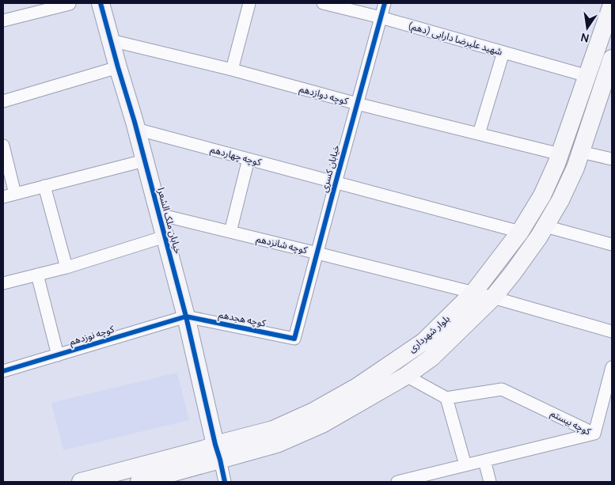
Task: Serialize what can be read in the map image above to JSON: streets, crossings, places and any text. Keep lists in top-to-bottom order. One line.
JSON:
{"streets":{"main road":["خیابان ملک الشعرا","بلوار شهرداری"],"street":["شهید علیرضا دارابی (دهم)","کوچه دوازدهم","کوچه چهاردهم","خیابان کسری","کوچه شانزدهم","کوچه هجدهم","کوچه نوزدهم","کوچه بیستم"]},"crossings":[["شهید علیرضا دارابی (دهم)","خیابان کسری"],["شهید علیرضا دارابی (دهم)","بلوار شهرداری"],["کوچه دوازدهم","خیابان کسری"],["کوچه دوازدهم","خیابان ملک الشعرا"],["کوچه دوازدهم","بلوار شهرداری"],["کوچه چهاردهم","خیابان کسری"],["کوچه چهاردهم","خیابان ملک الشعرا"],["کوچه چهاردهم","بلوار شهرداری"],["خیابان کسری","کوچه شانزدهم"],["خیابان کسری","کوچه هجدهم"],["خیابان ملک الشعرا","کوچه شانزدهم"],["خیابان ملک الشعرا","کوچه هجدهم"],["خیابان ملک الشعرا","بلوار شهرداری"],["خیابان ملک الشعرا","کوچه نوزدهم"],["کوچه شانزدهم","بلوار شهرداری"],["کوچه هجدهم","کوچه نوزدهم"]],"north":"bottom"}
